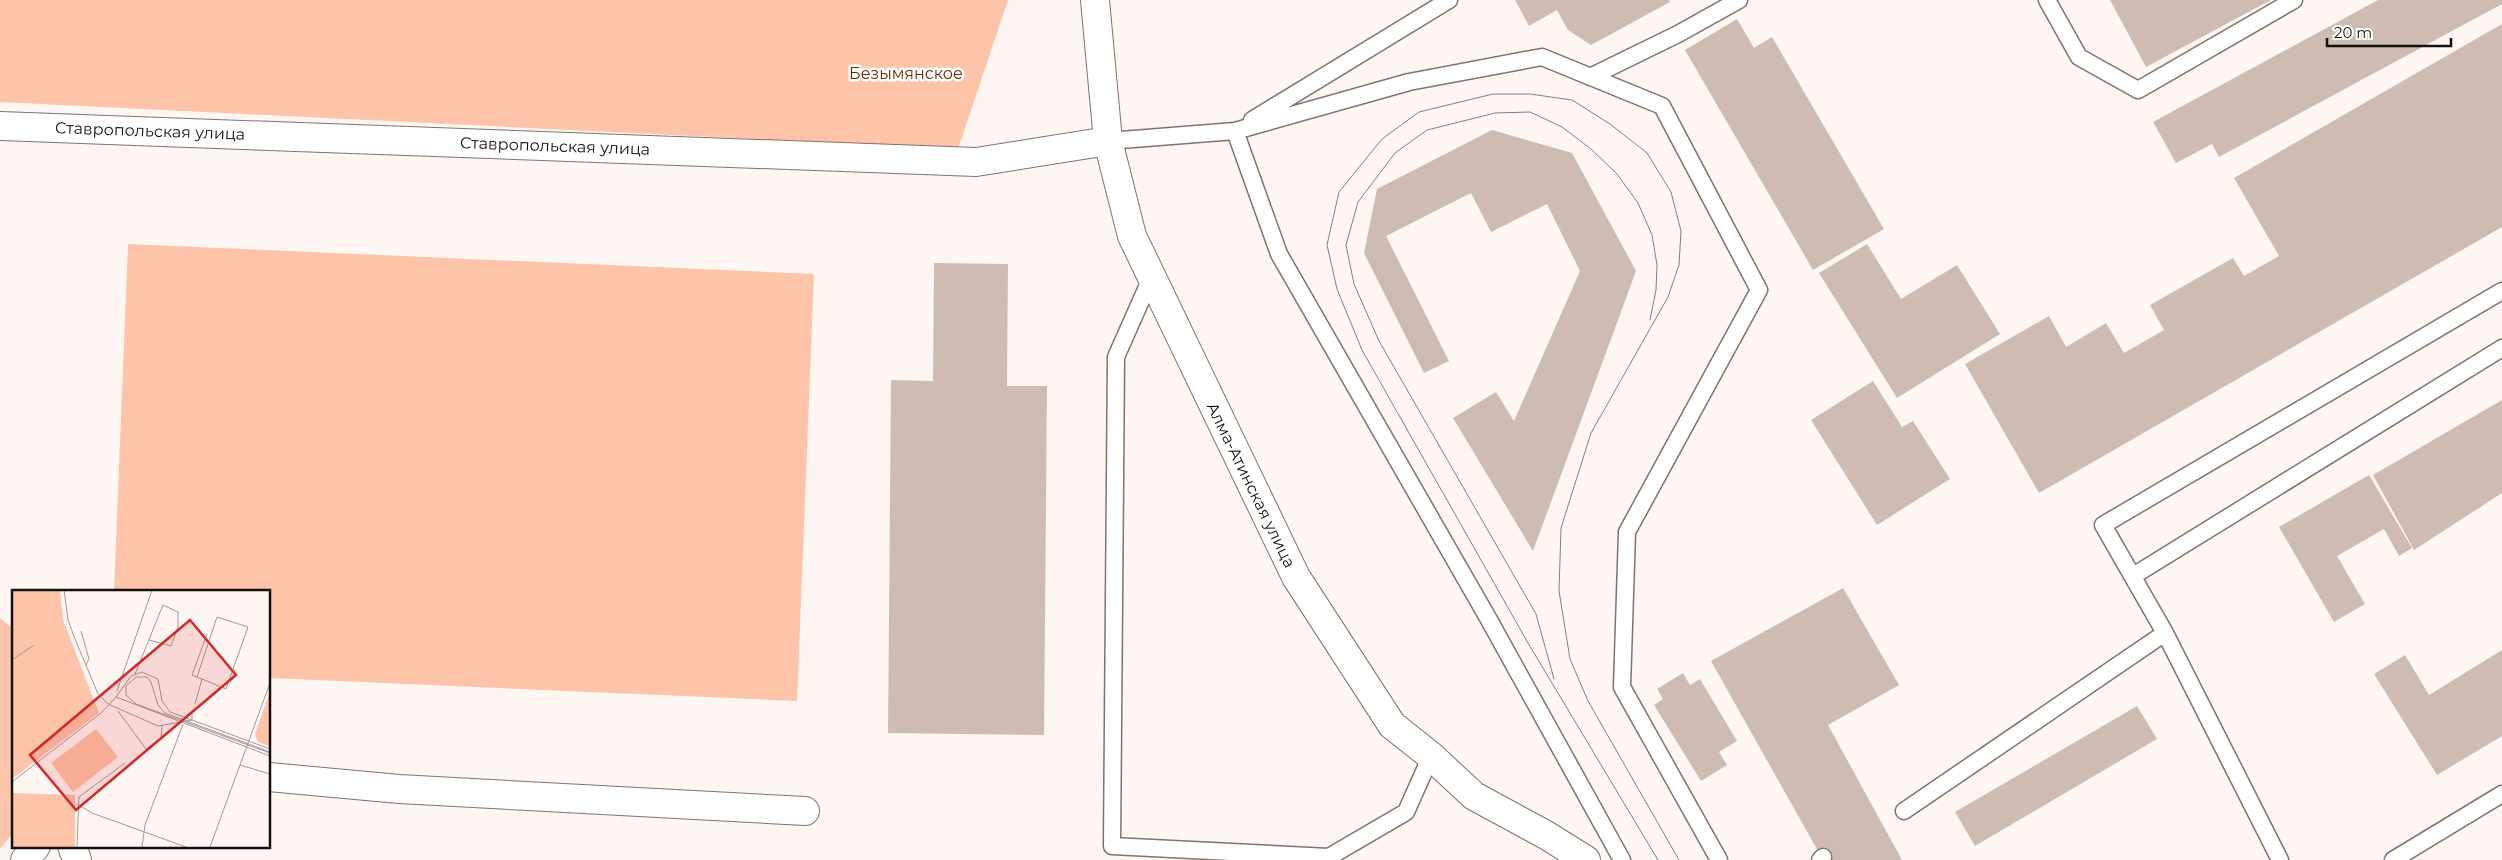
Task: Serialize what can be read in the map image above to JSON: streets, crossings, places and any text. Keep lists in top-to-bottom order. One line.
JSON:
{"streets":{"street":["Ставропольская улица","Алма-Атинская улица"]},"crossings":[["Ставропольская улица","Алма-Атинская улица"]],"parks":["Безымянское"],"scale_bar":"20 m"}
